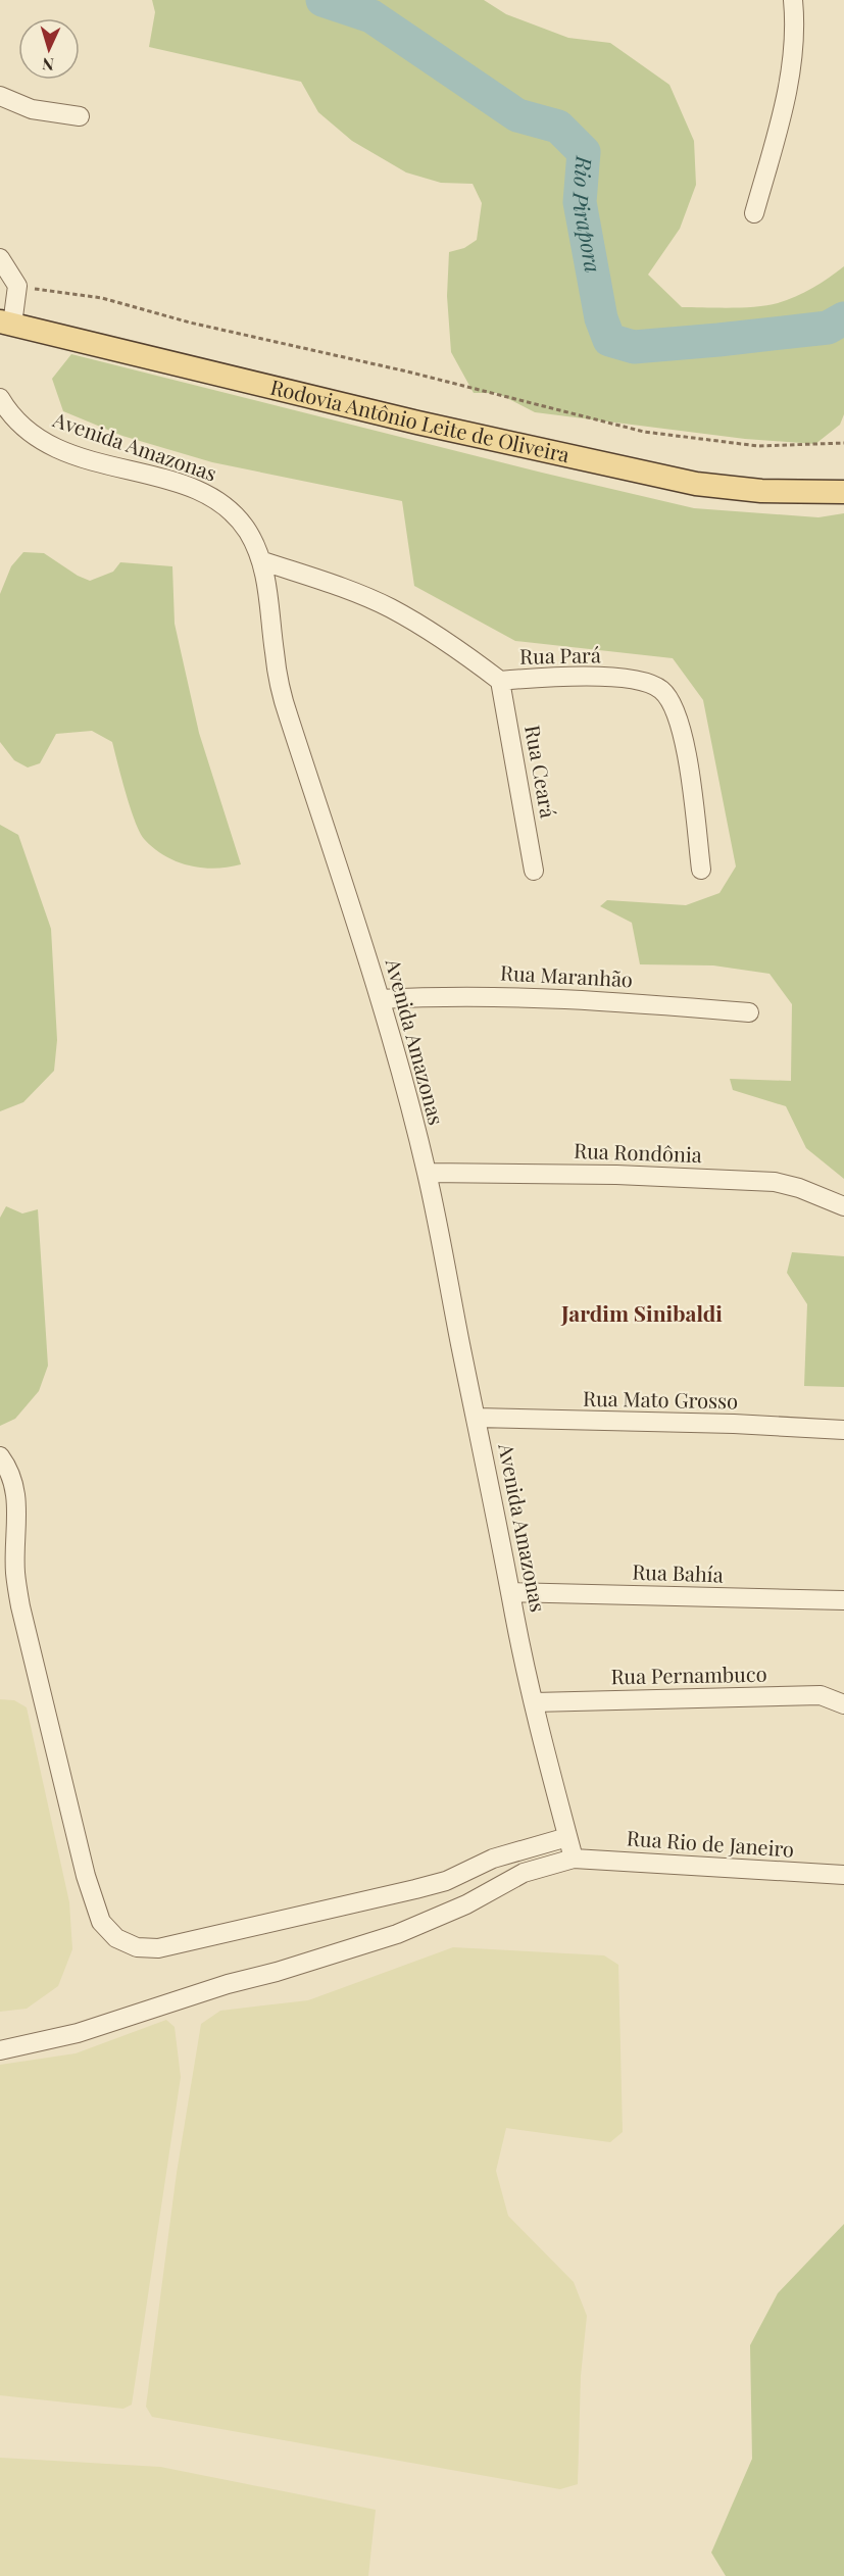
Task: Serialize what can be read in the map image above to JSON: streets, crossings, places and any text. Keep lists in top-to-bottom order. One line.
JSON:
{"streets":{"main road":["Rodovia Antônio Leite de Oliveira"],"street":["Avenida Amazonas","Rua Pará","Rua Ceará","Rua Maranhão","Rua Rondônia","Rua Mato Grosso","Rua Bahía","Rua Pernambuco","Rua Rio de Janeiro"]},"crossings":[["Avenida Amazonas","Rua Pará"],["Avenida Amazonas","Rua Maranhão"],["Avenida Amazonas","Rua Rondônia"],["Avenida Amazonas","Rua Mato Grosso"],["Avenida Amazonas","Rua Bahía"],["Avenida Amazonas","Rua Pernambuco"],["Avenida Amazonas","Rua Rio de Janeiro"],["Rua Pará","Rua Ceará"]],"districts":["Jardim Sinibaldi"],"water":["Rio Pirapora"],"north":"bottom"}
